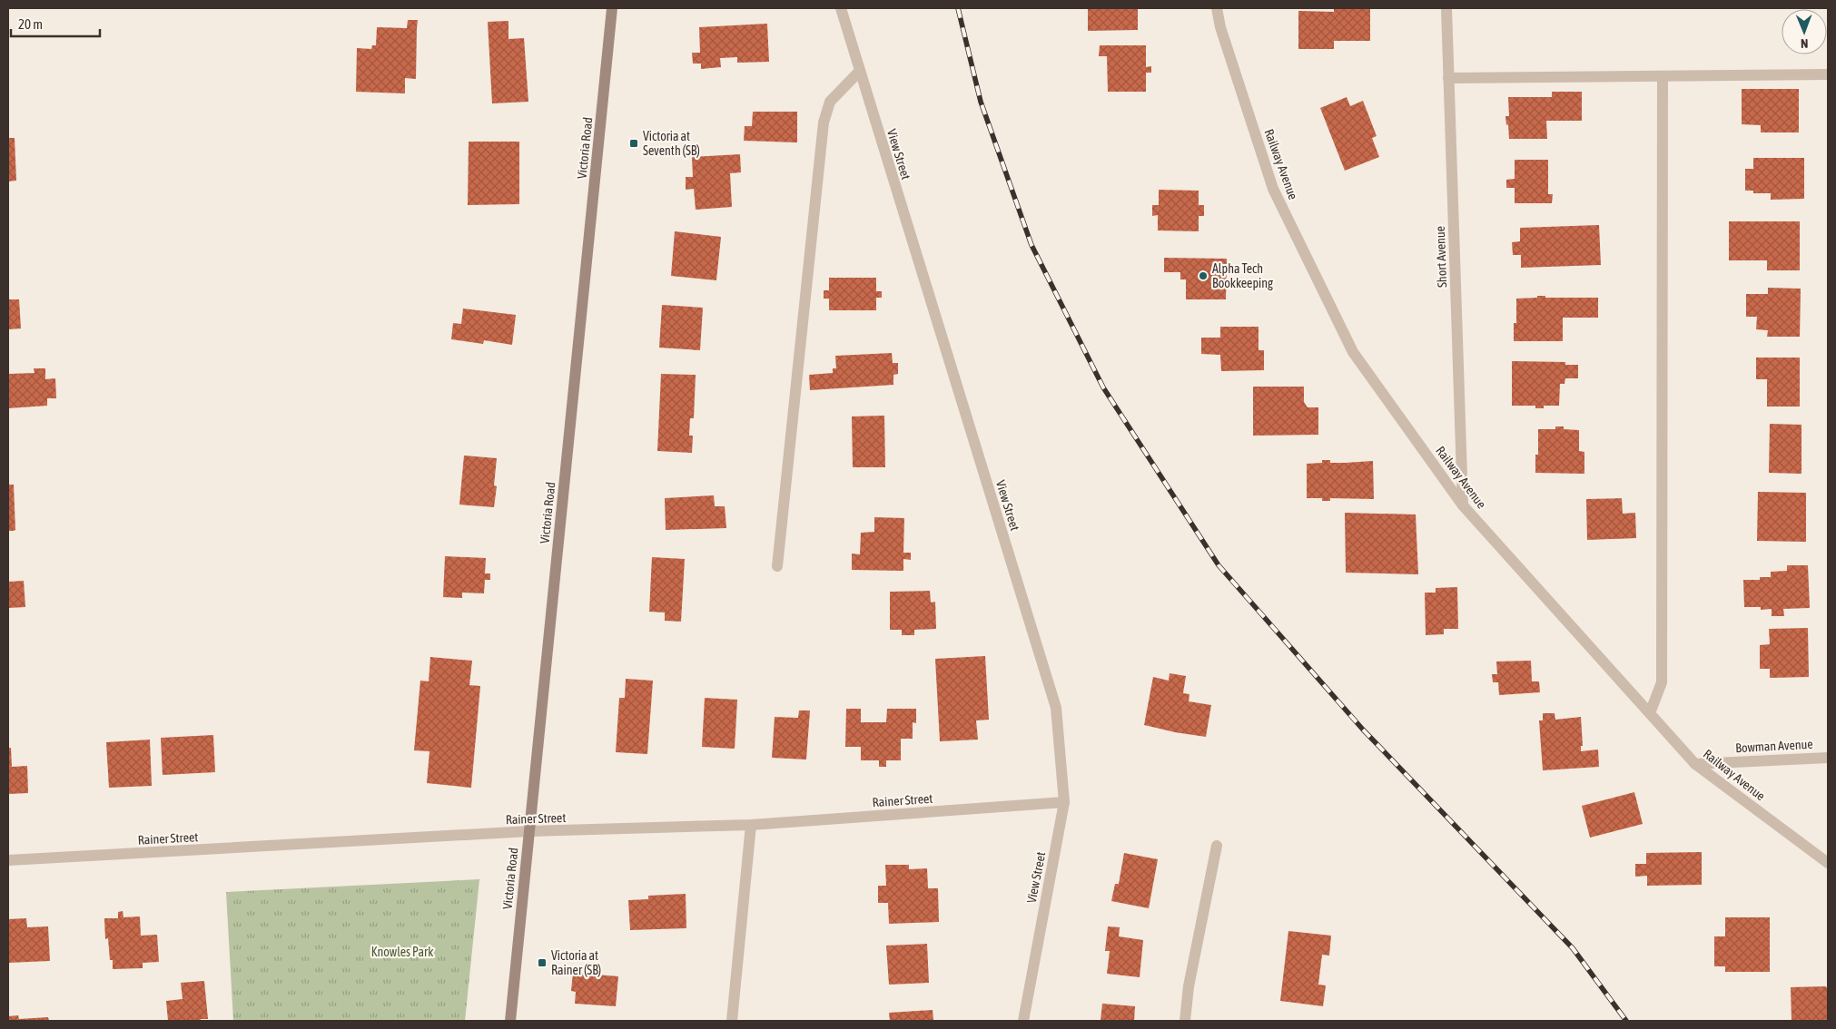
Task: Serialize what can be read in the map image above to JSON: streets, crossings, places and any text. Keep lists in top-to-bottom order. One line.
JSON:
{"streets":{"street":["Victoria Road","View Street","Railway Avenue","Short Avenue","Bowman Avenue","Rainer Street"]},"crossings":[["Victoria Road","Rainer Street"],["View Street","Rainer Street"],["Railway Avenue","Short Avenue"],["Railway Avenue","Bowman Avenue"]],"parks":["Knowles Park"],"places":{"transit":["Victoria at Seventh (SB)","Victoria at Rainer (SB)"],"other":["Alpha Tech Bookkeeping"]},"scale_bar":"20 m","north":"bottom"}
